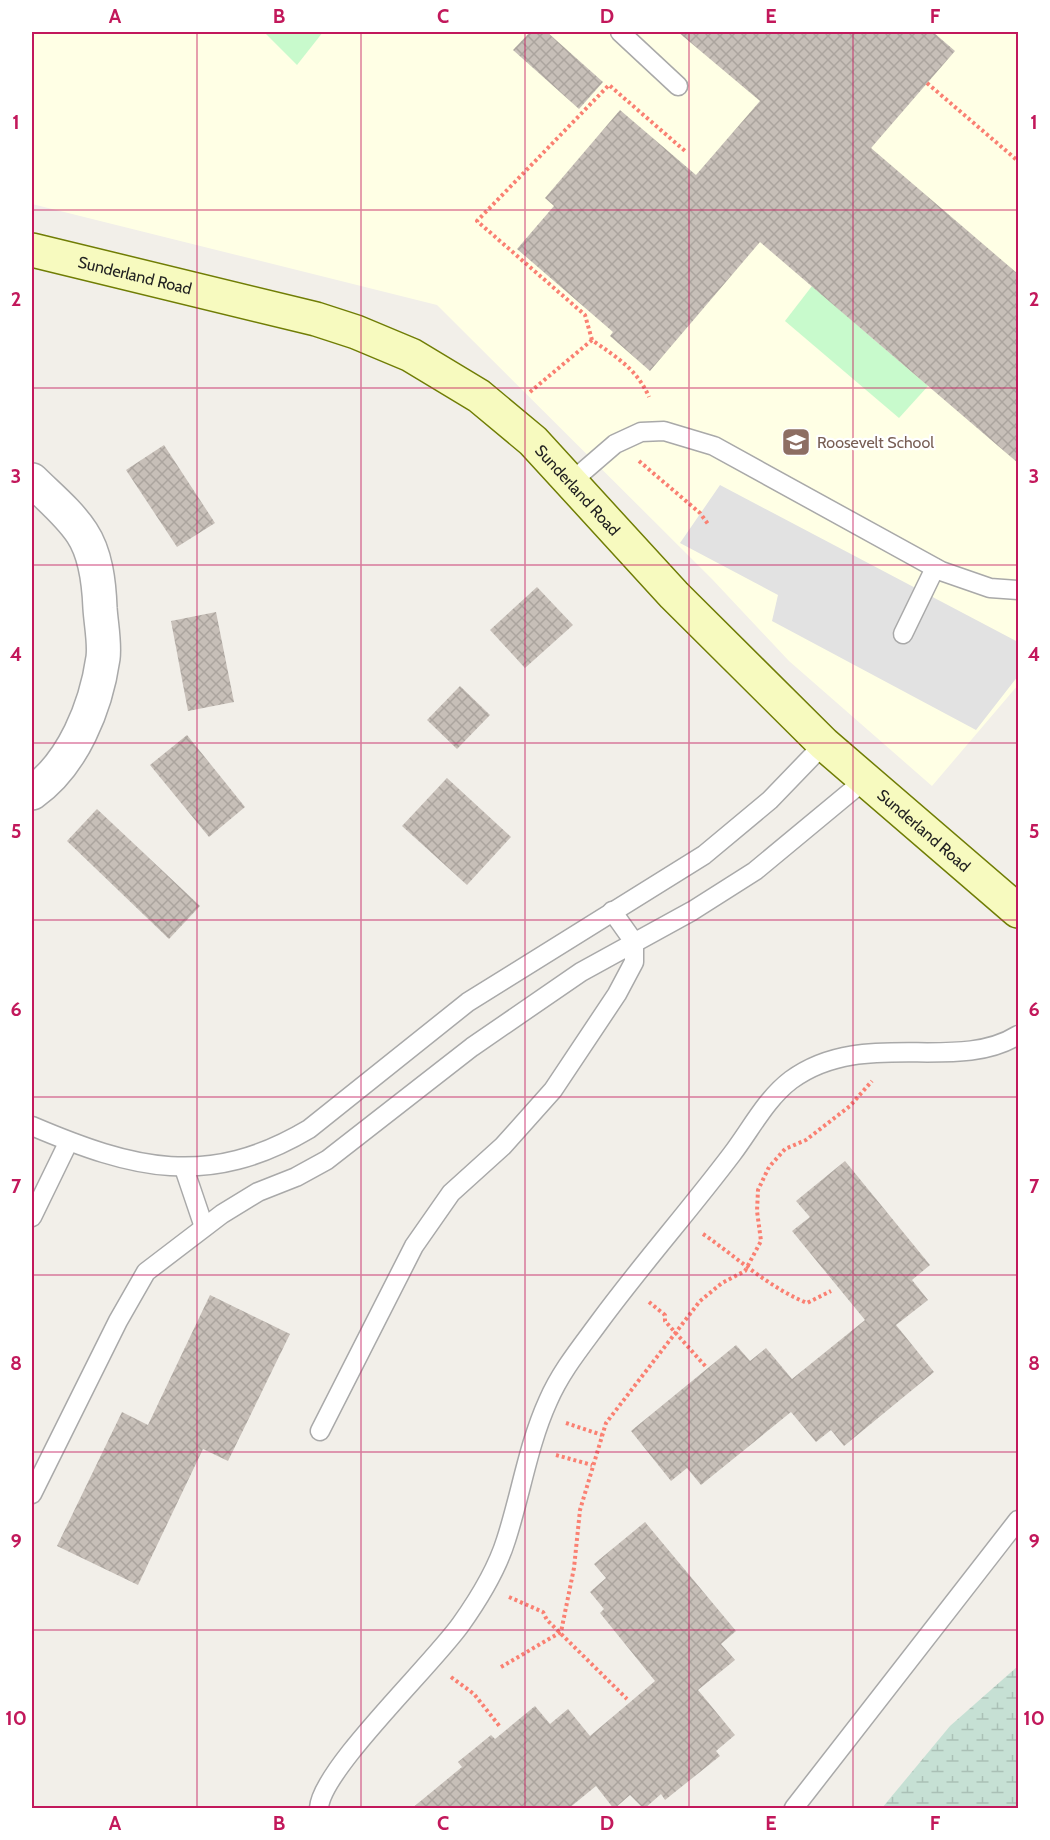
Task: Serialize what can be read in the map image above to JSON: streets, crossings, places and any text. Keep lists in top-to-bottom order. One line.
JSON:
{"streets":{"street":["Sunderland Road"]},"places":{"school or university":["Roosevelt School"]},"grid":{"columns":["A","B","C","D","E","F"],"rows":["1","2","3","4","5","6","7","8","9","10"]}}
